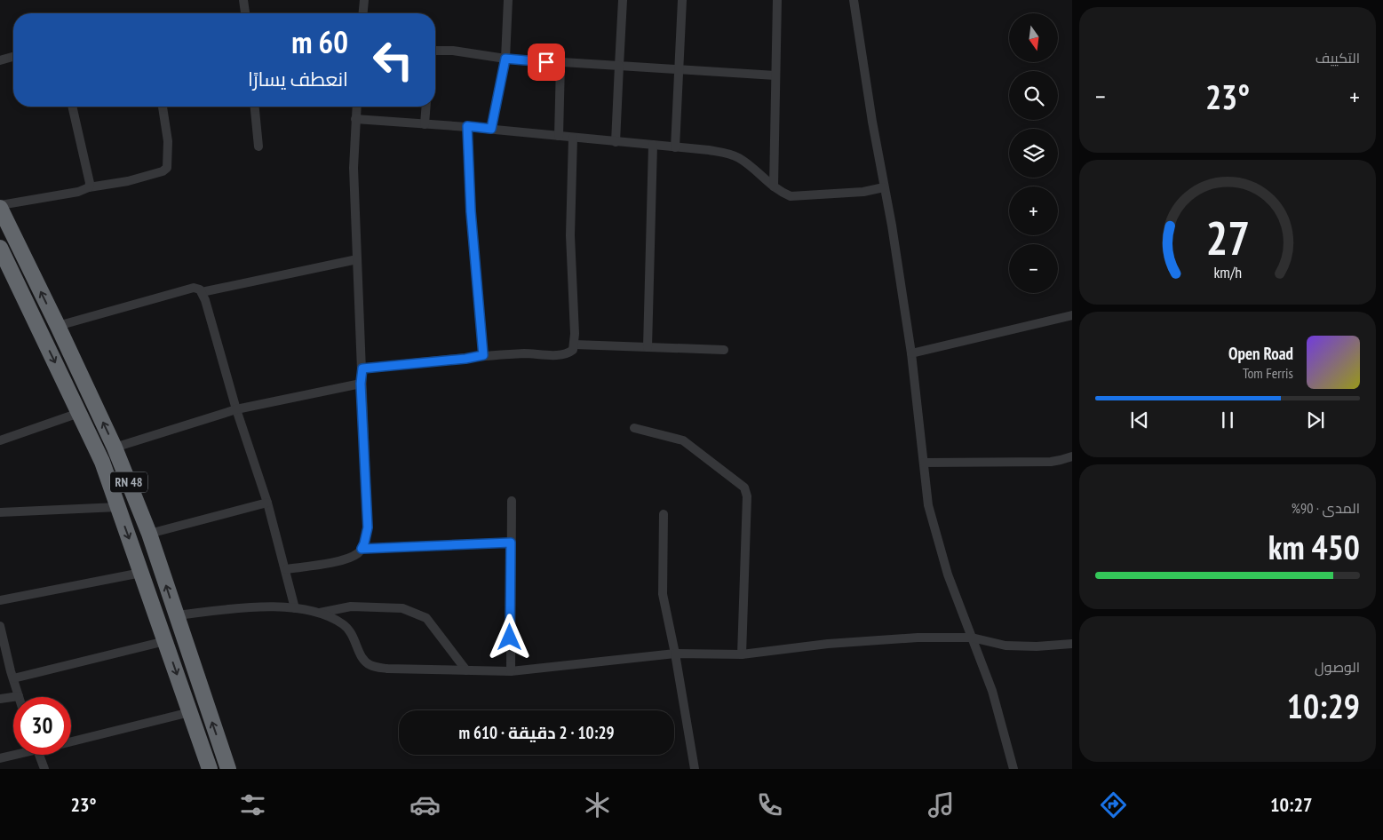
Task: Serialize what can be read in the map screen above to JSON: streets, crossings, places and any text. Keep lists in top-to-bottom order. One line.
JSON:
{"streets":{"highway":["RN 48"]},"north":"bottom","page":{"tile":["التكييف",["المدى · 90%","450 km"],["الوصول","10:29"]],"map_buttons":["+","−"],"turn":["60 m","انعطف يسارًا"],"heat":["−","23°","+"],"song":["Open Road","Tom Ferris"],"limit":"30","trip":"10:29 · 2 دقيقة · 610 m","tabs":["10:27","23°"],"gauge":["27","km/h"]}}
